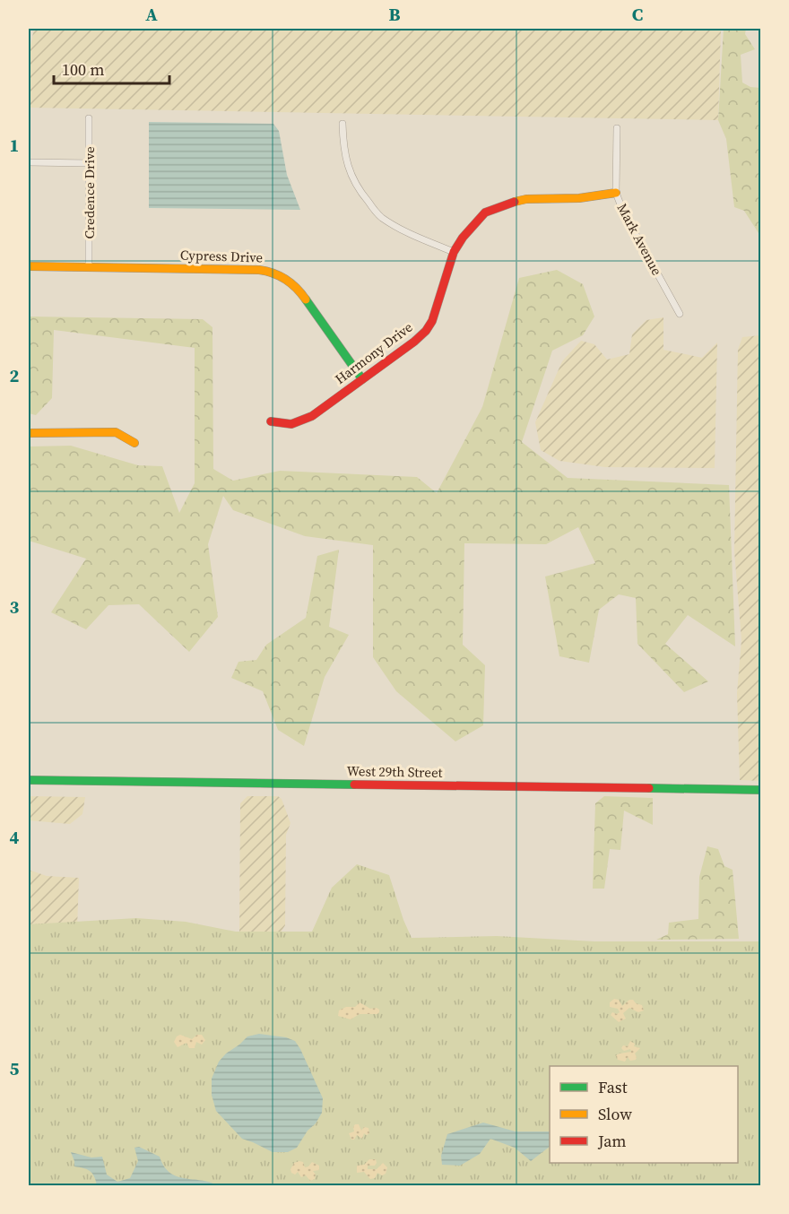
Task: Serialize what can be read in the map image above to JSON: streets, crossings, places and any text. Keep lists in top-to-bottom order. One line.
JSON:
{"streets":{"street":["Credence Drive","Mark Avenue","Cypress Drive","Harmony Drive","West 29th Street"]},"crossings":[["Credence Drive","Cypress Drive"],["Mark Avenue","Harmony Drive"],["Cypress Drive","Harmony Drive"]],"legend":["Fast","Slow","Jam"],"scale_bar":"100 m","grid":{"columns":["A","B","C"],"rows":["1","2","3","4","5"]}}
